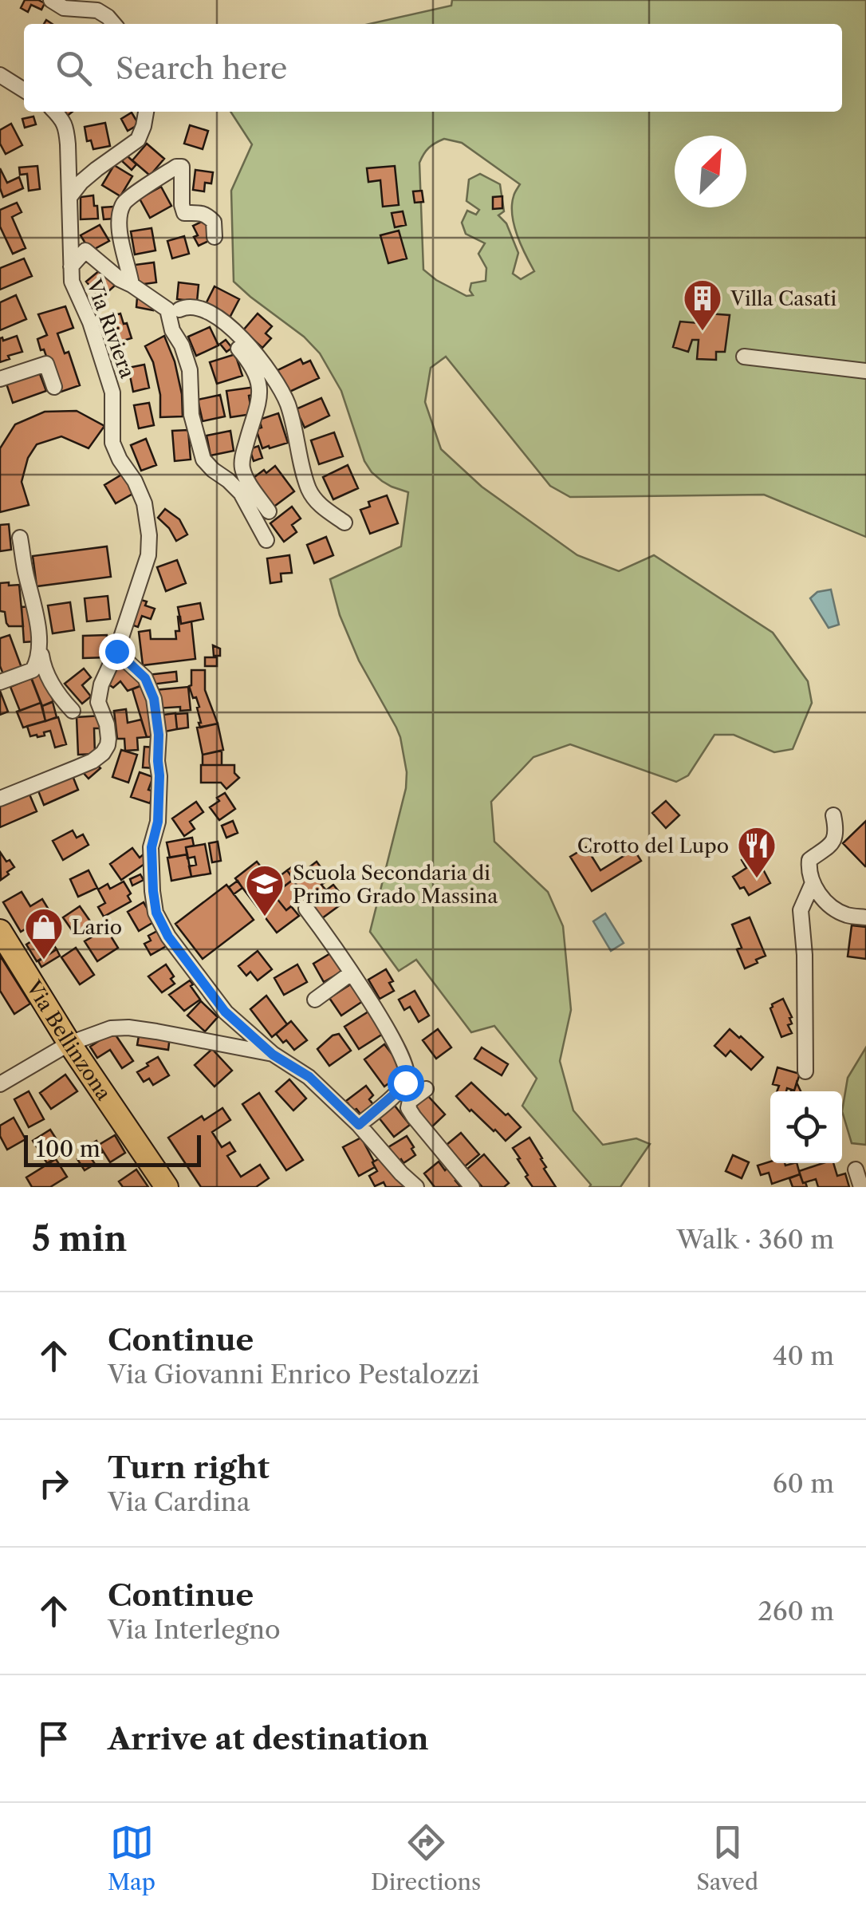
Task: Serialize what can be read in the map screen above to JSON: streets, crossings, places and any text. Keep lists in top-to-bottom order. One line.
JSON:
{"streets":{"main road":["Via Bellinzona"],"street":["Via Riviera"]},"places":{"building":["Villa Casati"],"restaurant":["Crotto del Lupo"],"school or university":["Scuola Secondaria di Primo Grado Massina"],"shop":["Lario"]},"scale_bar":"100 m","north":"top right","page":{"search":"Search here","scale":"100 m","heading":["5 min","Walk · 360 m"],"list":[["Continue","Via Giovanni Enrico Pestalozzi","40 m"],["Turn right","Via Cardina","60 m"],["Continue","Via Interlegno","260 m"],"Arrive at destination"],"nav":["Map","Directions","Saved"]}}
